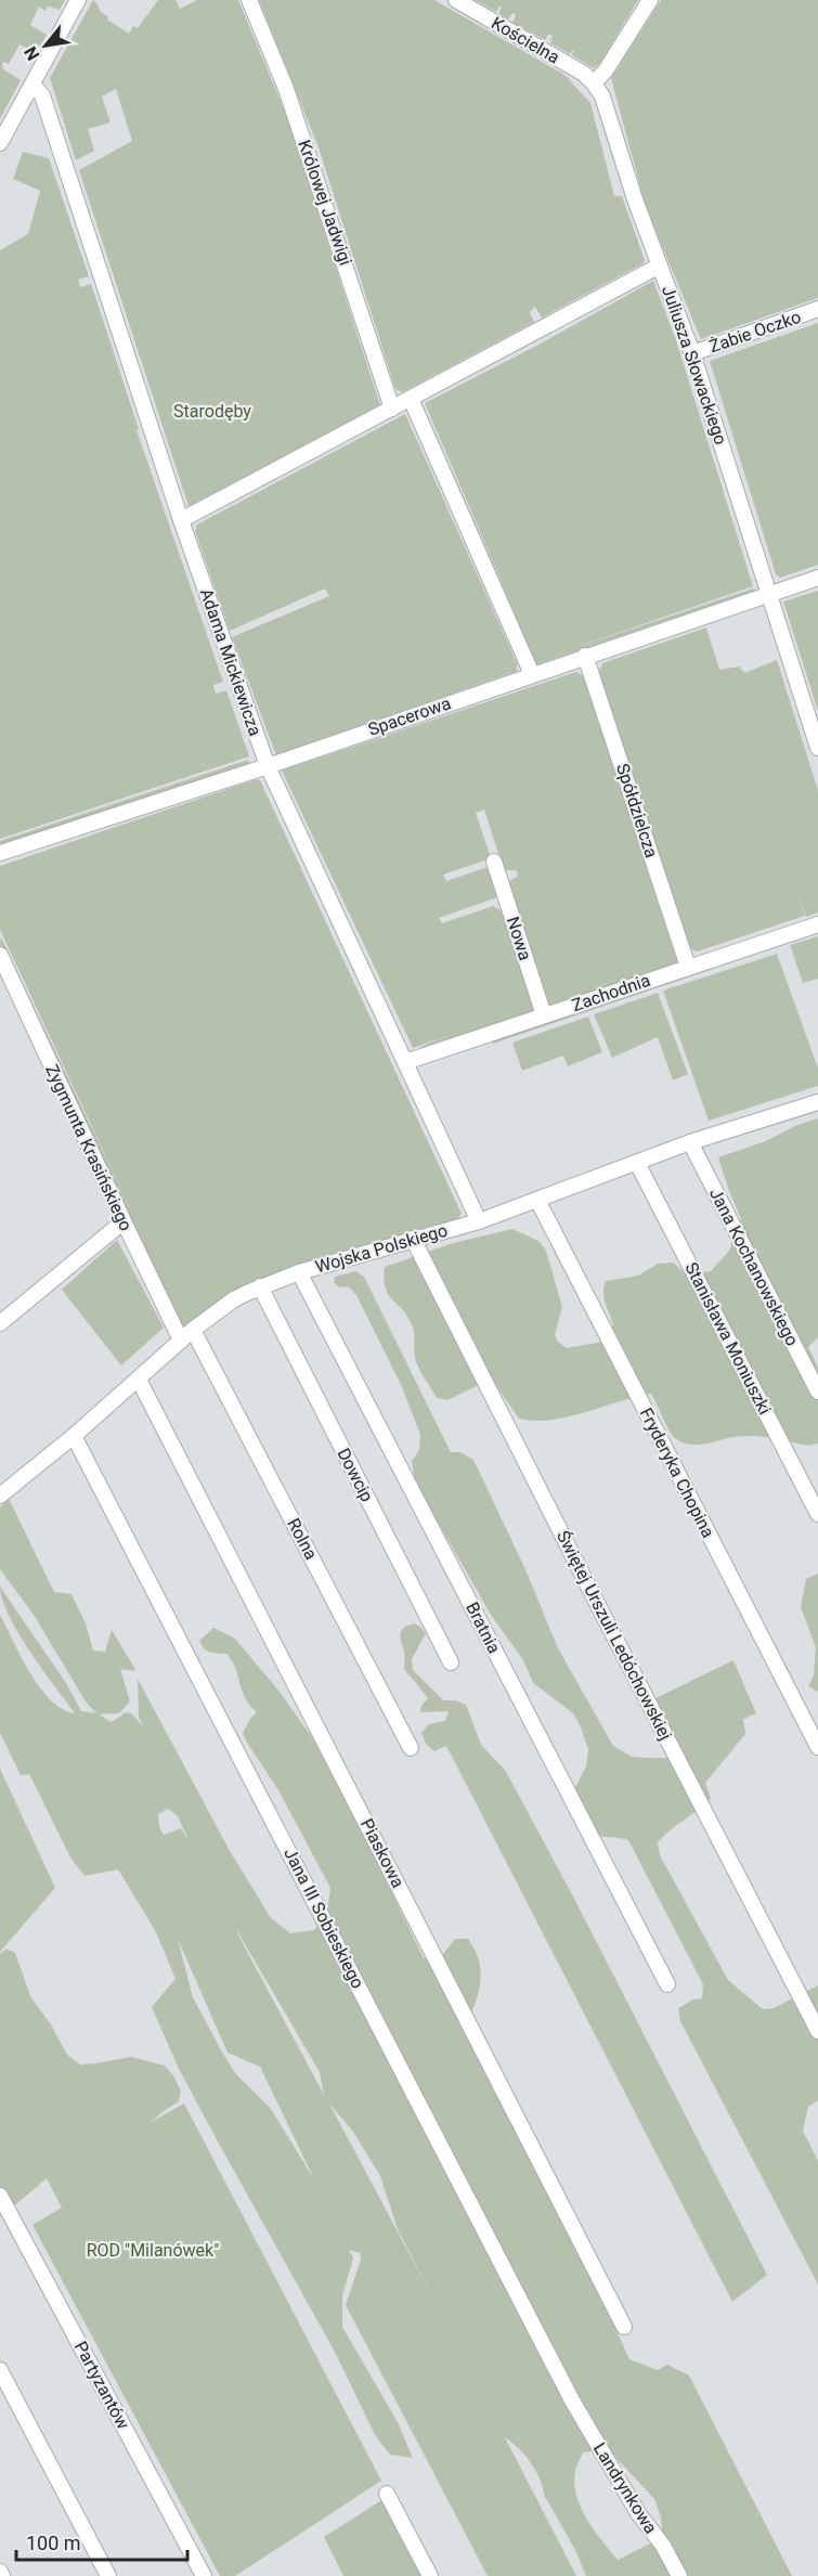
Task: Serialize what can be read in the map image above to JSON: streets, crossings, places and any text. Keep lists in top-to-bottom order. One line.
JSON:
{"streets":{"street":["Kościelna","Królowej Jadwigi","Żabie Oczko","Juliusza Słowackiego","Adama Mickiewicza","Spacerowa","Spółdzielcza","Nowa","Zachodnia","Zygmunta Krasińskiego","Wojska Polskiego","Jana Kochanowskiego","Stanisława Moniuszki","Fryderyka Chopina","Dowcip","Rolna","Bratnia","Świętej Urszuli Ledóchowskiej","Piaskowa","Jana III Sobieskiego","Partyzantów","Landrynkowa"]},"crossings":[["Kościelna","Juliusza Słowackiego"],["Żabie Oczko","Juliusza Słowackiego"],["Juliusza Słowackiego","Spacerowa"],["Adama Mickiewicza","Spacerowa"],["Adama Mickiewicza","Zachodnia"],["Adama Mickiewicza","Wojska Polskiego"],["Spacerowa","Spółdzielcza"],["Spółdzielcza","Zachodnia"],["Nowa","Zachodnia"],["Zygmunta Krasińskiego","Wojska Polskiego"],["Wojska Polskiego","Jana Kochanowskiego"],["Wojska Polskiego","Stanisława Moniuszki"],["Wojska Polskiego","Fryderyka Chopina"],["Wojska Polskiego","Dowcip"],["Wojska Polskiego","Rolna"],["Wojska Polskiego","Bratnia"],["Wojska Polskiego","Świętej Urszuli Ledóchowskiej"],["Wojska Polskiego","Piaskowa"],["Wojska Polskiego","Jana III Sobieskiego"],["Jana III Sobieskiego","Landrynkowa"]],"parks":["Starodęby","ROD \"Milanówek\""],"scale_bar":"100 m","north":"bottom left"}
